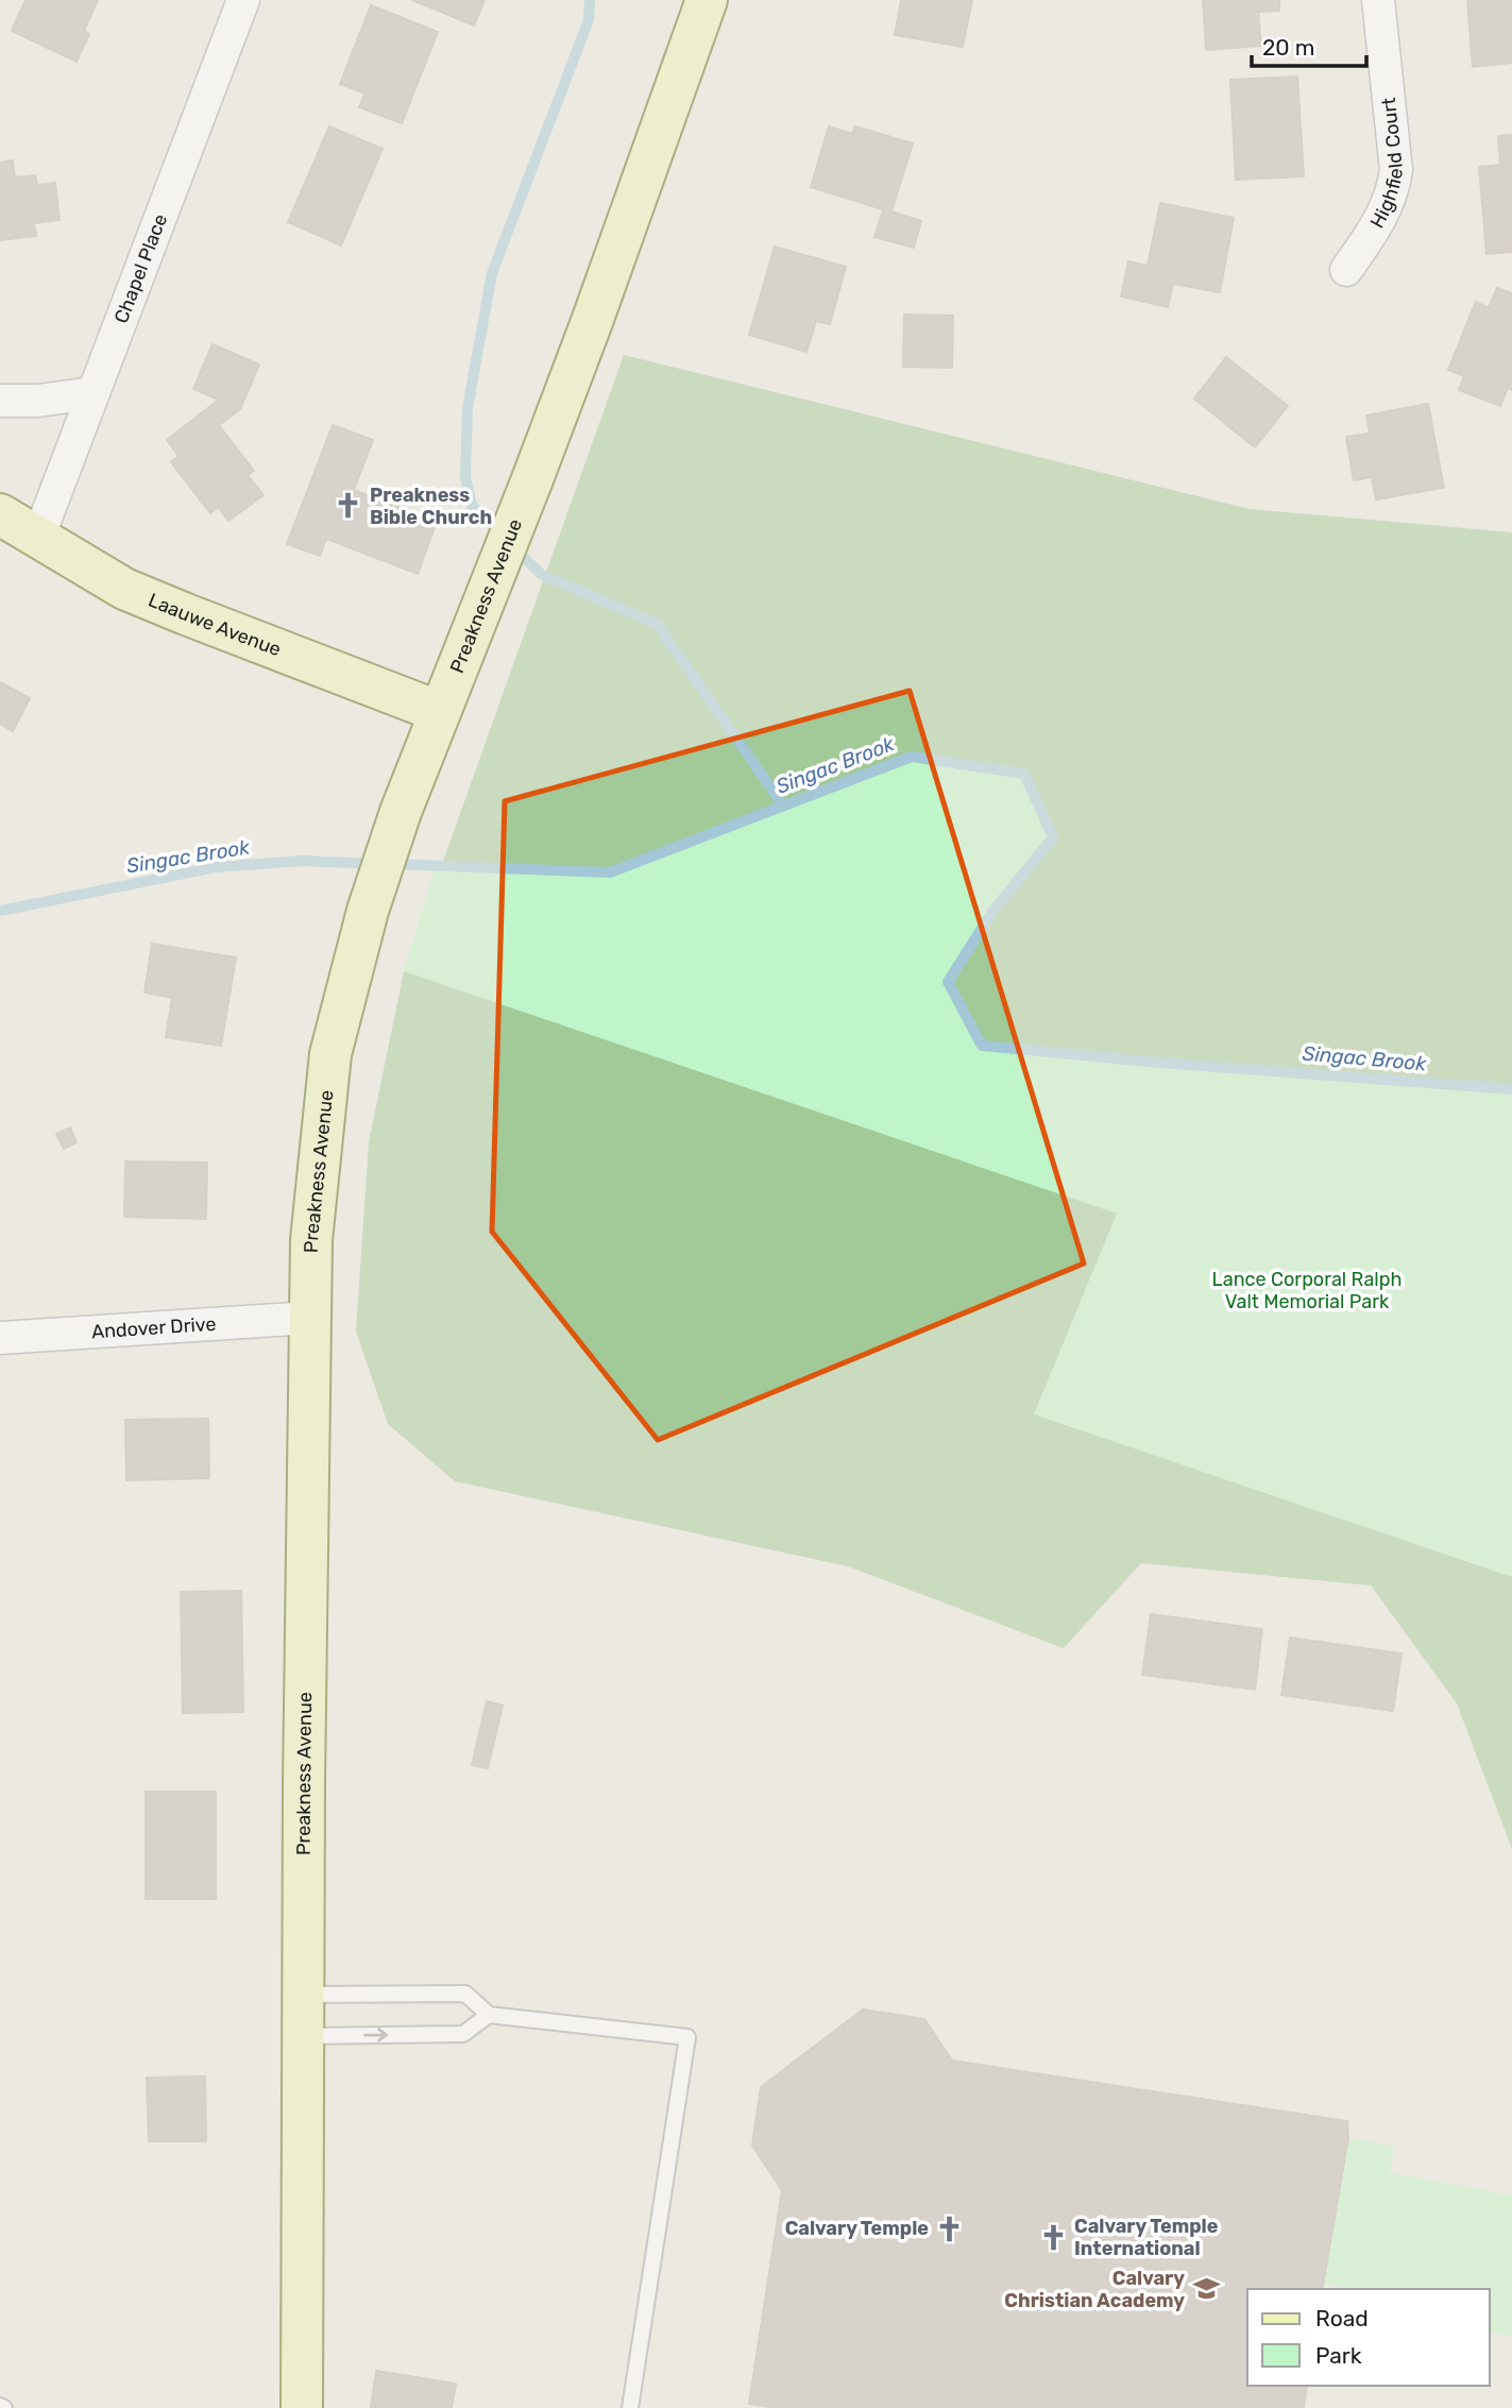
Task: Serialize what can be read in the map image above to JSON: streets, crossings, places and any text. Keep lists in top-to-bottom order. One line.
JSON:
{"streets":{"main road":["Preakness Avenue","Laauwe Avenue"],"street":["Highfield Court","Chapel Place","Andover Drive"]},"crossings":[["Chapel Place","Laauwe Avenue"],["Preakness Avenue","Laauwe Avenue"],["Preakness Avenue","Andover Drive"]],"water":["Singac Brook"],"parks":["Lance Corporal Ralph Valt Memorial Park"],"places":{"church":["Preakness Bible Church","Calvary Temple","Calvary Temple International"],"school or university":["Calvary Christian Academy"]},"legend":["Road","Park"],"scale_bar":"20 m"}
